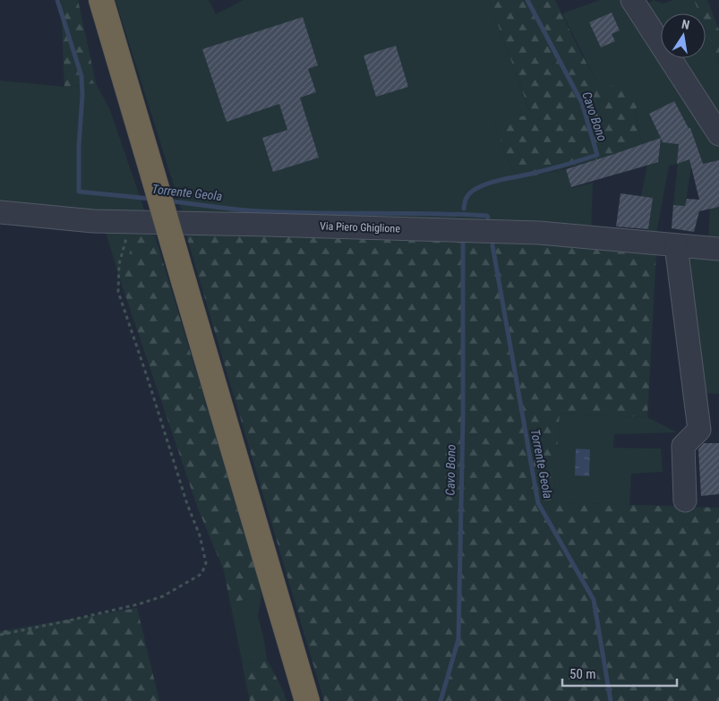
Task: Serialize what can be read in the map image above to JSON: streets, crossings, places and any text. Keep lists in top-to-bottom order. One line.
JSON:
{"streets":{"street":["Via Piero Ghiglione"]},"water":["Cavo Bono","Torrente Geola"],"scale_bar":"50 m","north":"top"}
